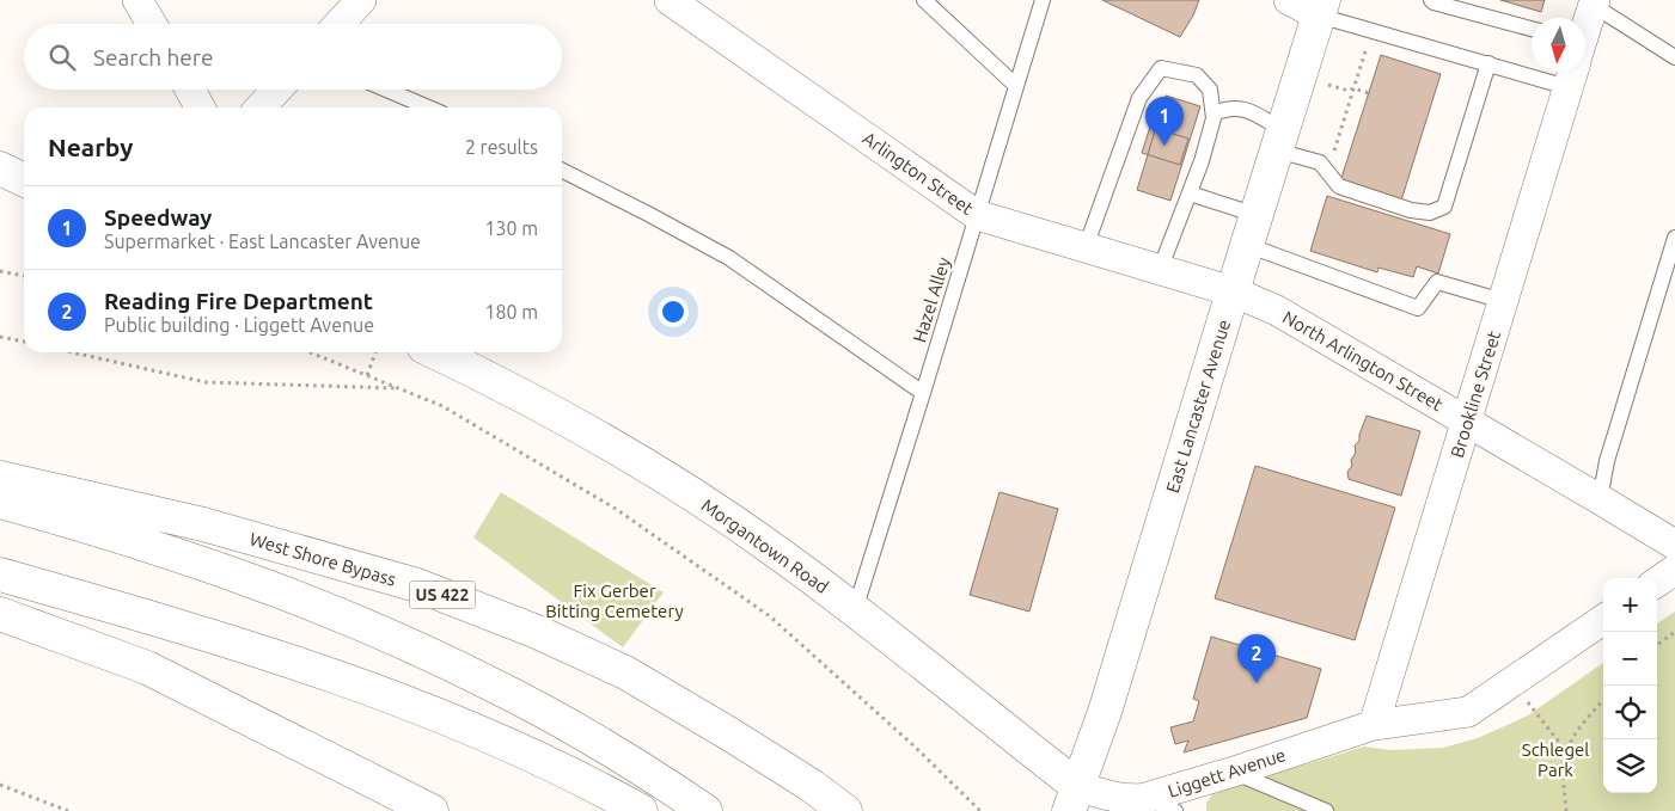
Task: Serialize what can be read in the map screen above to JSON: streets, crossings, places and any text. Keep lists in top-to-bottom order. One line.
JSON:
{"streets":{"main road":["East Lancaster Avenue","Morgantown Road","West Shore Bypass","US 422"],"street":["Arlington Street","North Arlington Street","Brookline Street","Liggett Avenue"],"lane":["Hazel Alley"]},"crossings":[["Arlington Street","Hazel Alley"],["Arlington Street","North Arlington Street"],["Arlington Street","East Lancaster Avenue"],["Hazel Alley","Morgantown Road"],["North Arlington Street","Brookline Street"],["North Arlington Street","East Lancaster Avenue"],["Brookline Street","Liggett Avenue"],["East Lancaster Avenue","Morgantown Road"],["East Lancaster Avenue","Liggett Avenue"],["Morgantown Road","Liggett Avenue"]],"parks":["Fix Gerber Bitting Cemetery","Schlegel Park"],"north":"bottom","page":{"search":"Search here","pins":["1","2"],"heading":["Nearby","2 results"],"list":[{"mark":"1","name":"Speedway","note":"Supermarket · East Lancaster Avenue","value":"130 m"},{"mark":"2","name":"Reading Fire Department","note":"Public building · Liggett Avenue","value":"180 m"}],"map_buttons":["+","−"]}}
